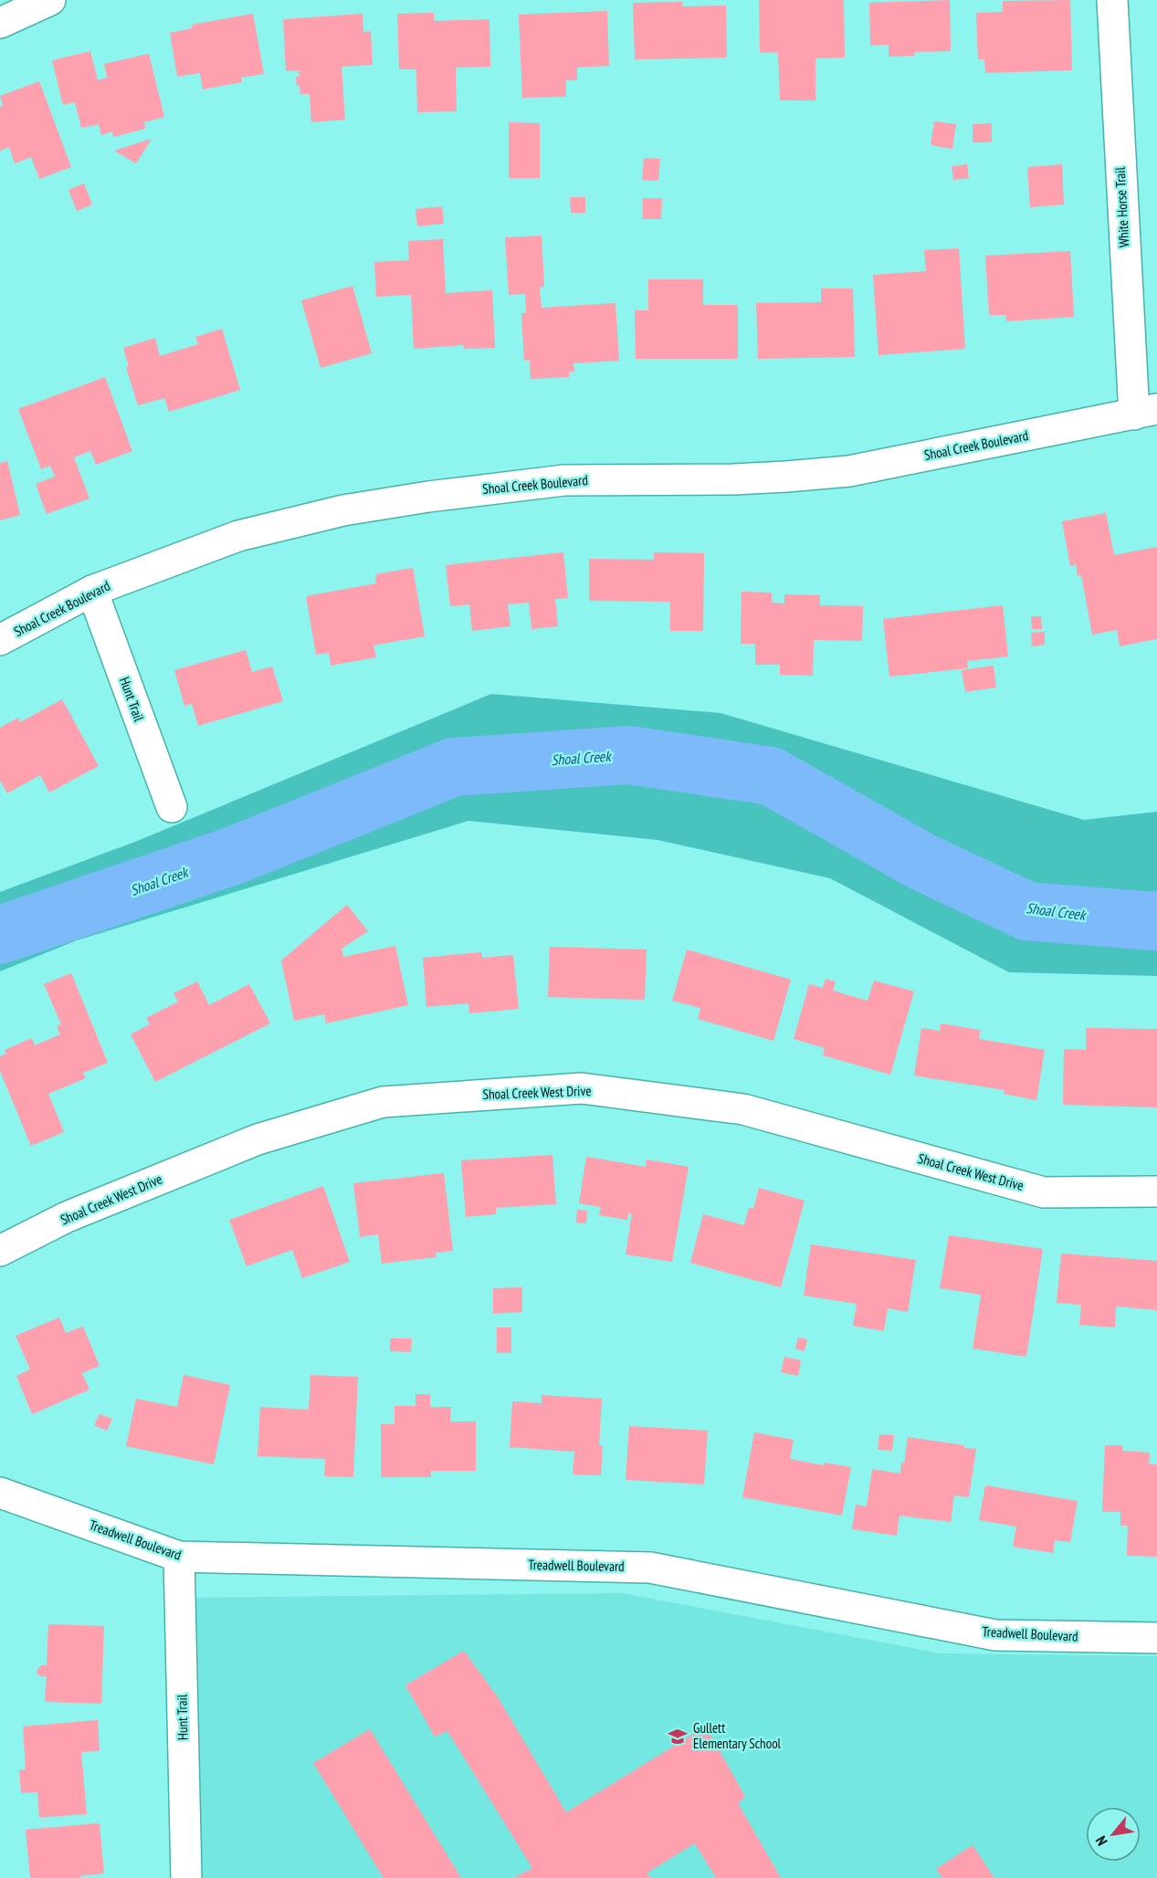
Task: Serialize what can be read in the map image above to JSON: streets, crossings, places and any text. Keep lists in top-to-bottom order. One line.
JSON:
{"streets":{"street":["White Horse Trail","Shoal Creek Boulevard","Hunt Trail","Shoal Creek West Drive","Treadwell Boulevard"]},"crossings":[["White Horse Trail","Shoal Creek Boulevard"],["Shoal Creek Boulevard","Hunt Trail"],["Hunt Trail","Treadwell Boulevard"]],"water":["Shoal Creek"],"places":{"school or university":["Gullett Elementary School"]},"north":"bottom left"}
